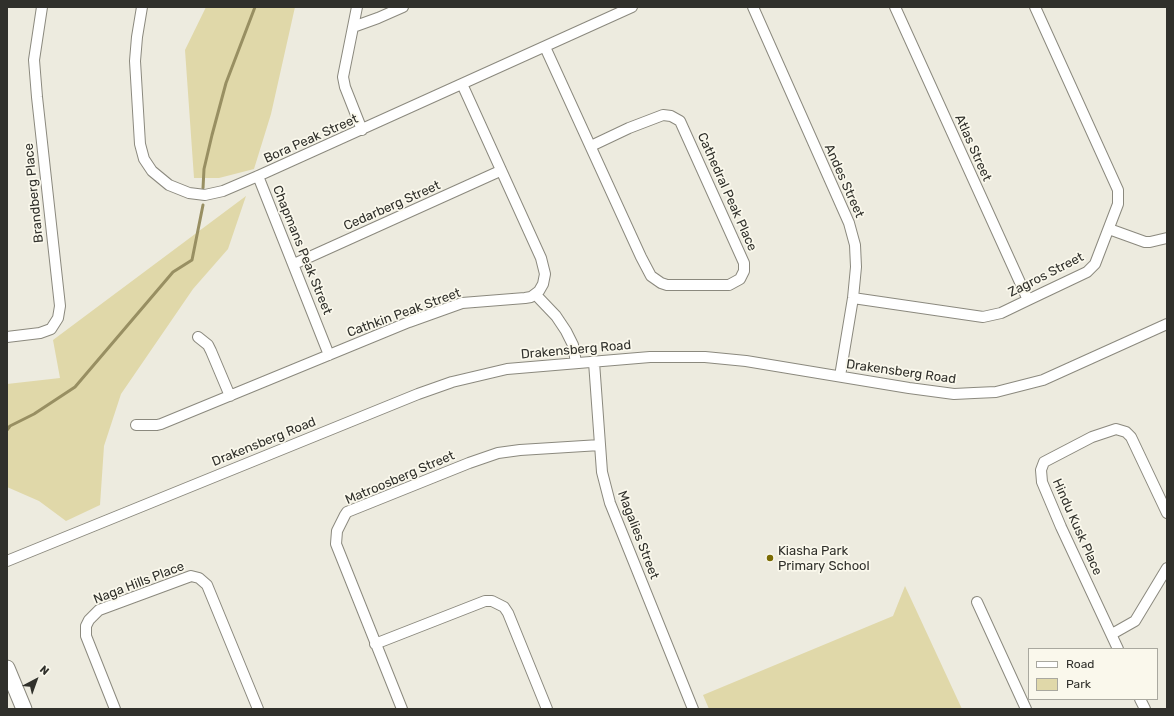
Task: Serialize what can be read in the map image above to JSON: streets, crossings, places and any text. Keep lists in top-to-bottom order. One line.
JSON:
{"streets":{"street":["Bora Peak Street","Atlas Street","Andes Street","Cathedral Peak Place","Brandberg Place","Cedarberg Street","Chapmans Peak Street","Zagros Street","Cathkin Peak Street","Drakensberg Road","Matroosberg Street","Hindu Kusk Place","Magalies Street","Naga Hills Place"]},"crossings":[["Bora Peak Street","Cathedral Peak Place"],["Bora Peak Street","Chapmans Peak Street"],["Atlas Street","Zagros Street"],["Andes Street","Zagros Street"],["Andes Street","Drakensberg Road"],["Cedarberg Street","Chapmans Peak Street"],["Chapmans Peak Street","Cathkin Peak Street"],["Drakensberg Road","Magalies Street"],["Matroosberg Street","Magalies Street"]],"places":["Kiasha Park Primary School"],"legend":["Road","Park"],"north":"top right"}
